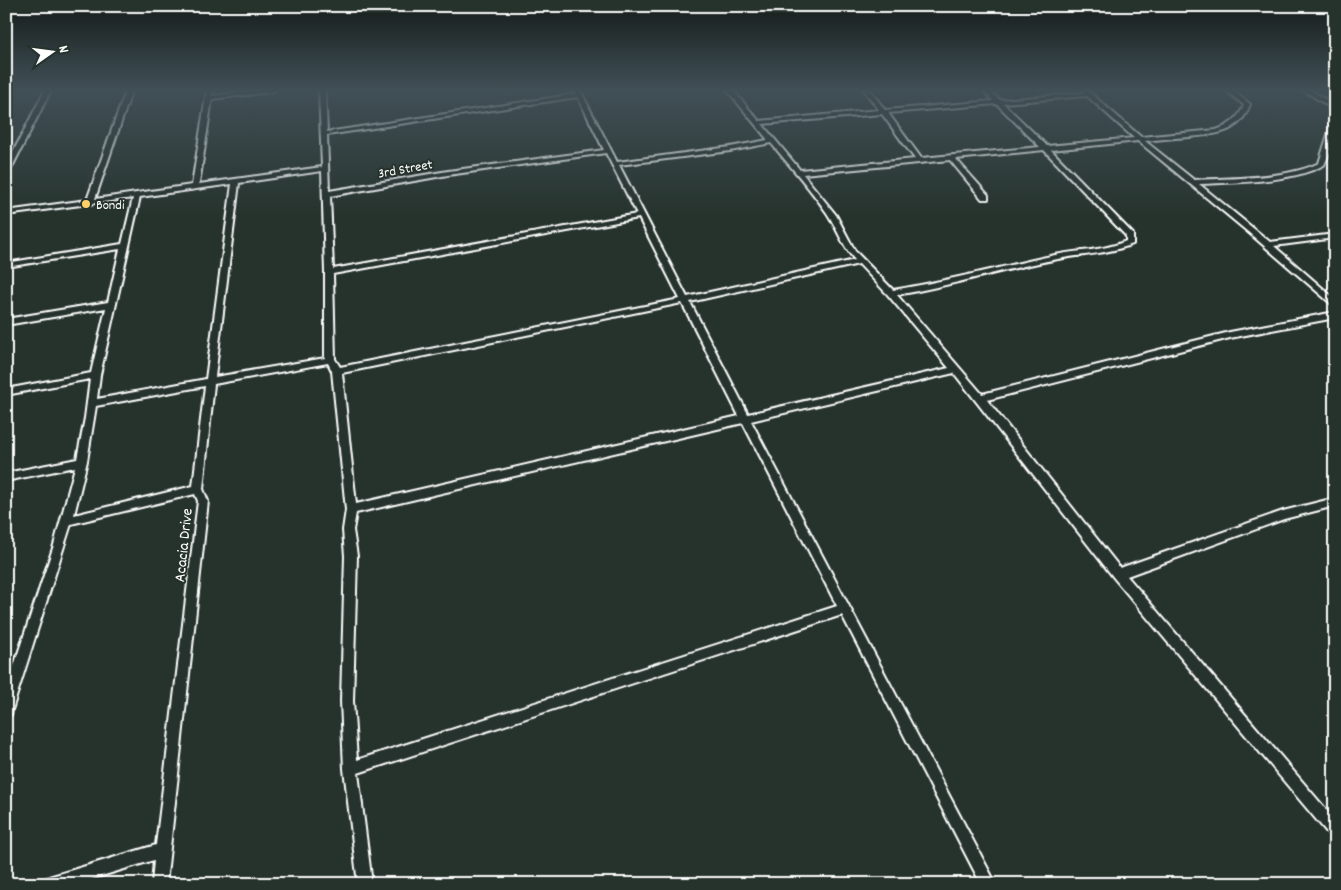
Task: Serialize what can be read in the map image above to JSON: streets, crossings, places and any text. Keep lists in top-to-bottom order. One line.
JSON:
{"streets":{"street":["3rd Street","Acacia Drive"]},"places":["Bondi"],"north":"right"}
